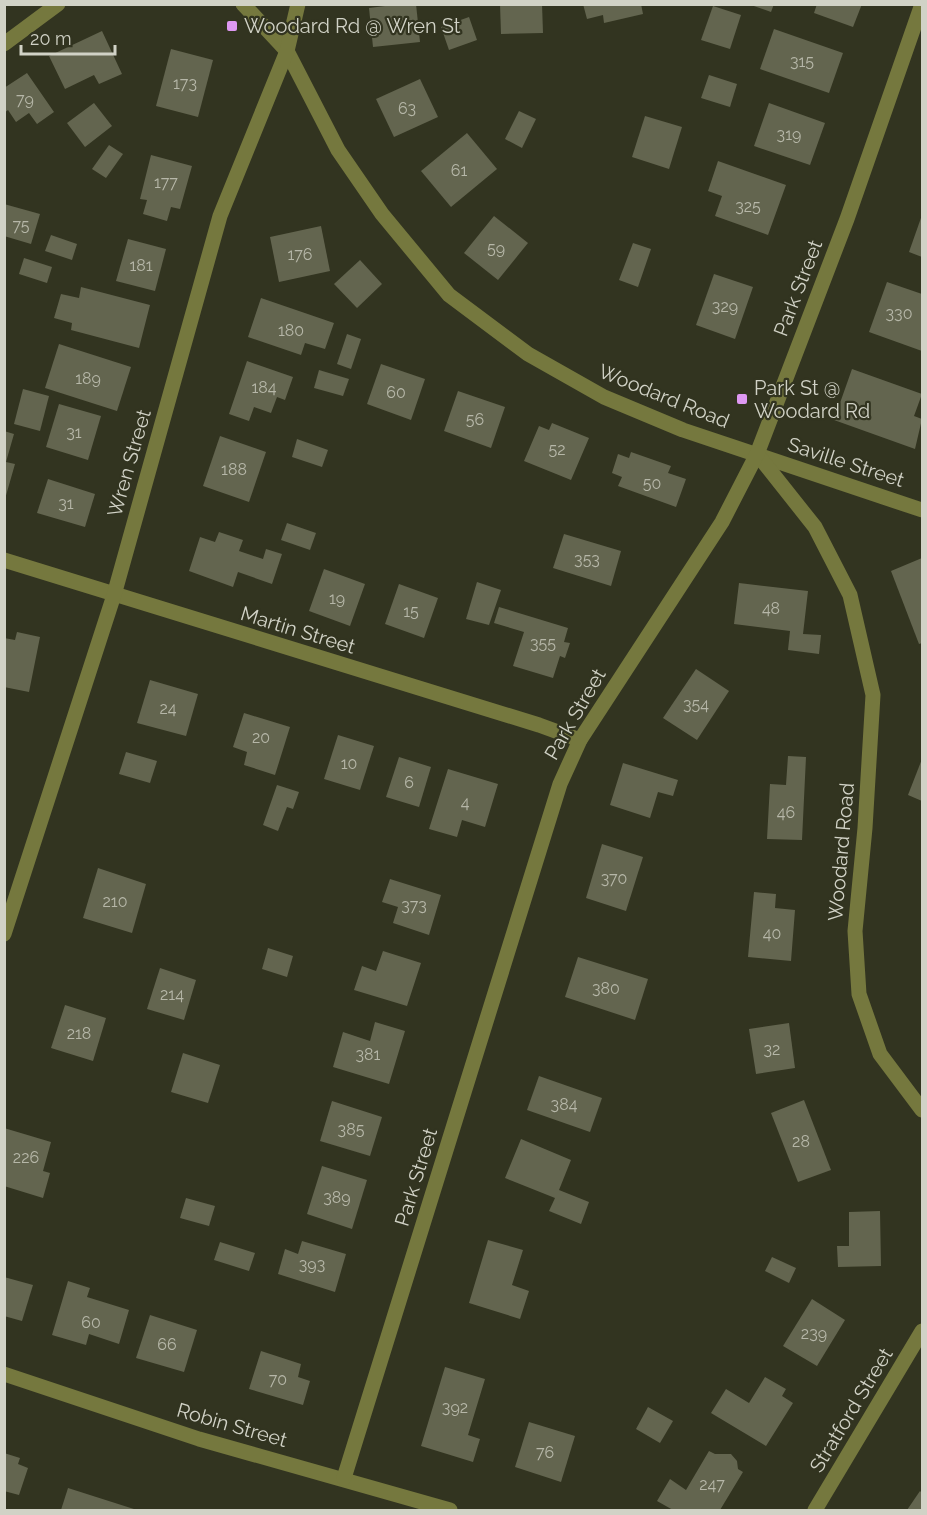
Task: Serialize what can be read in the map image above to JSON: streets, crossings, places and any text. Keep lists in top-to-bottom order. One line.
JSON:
{"streets":{"street":["Park Street","Woodard Road","Saville Street","Wren Street","Martin Street","Stratford Street","Robin Street"]},"crossings":[["Park Street","Woodard Road"],["Park Street","Saville Street"],["Park Street","Martin Street"],["Park Street","Robin Street"],["Woodard Road","Saville Street"],["Woodard Road","Wren Street"],["Wren Street","Martin Street"]],"places":{"transit":["Woodard Rd @ Wren St","Park St @ Woodard Rd"]},"house_numbers":["315","173","79","63","319","61","177","325","75","59","176","181","329","330","180","189","184","60","56","31","52","188","50","31","353","19","48","15","355","354","24","20","10","6","4","46","370","210","373","40","380","214","218","32","381","384","385","28","226","389","393","60","239","66","70","392","76","247"],"scale_bar":"20 m"}
